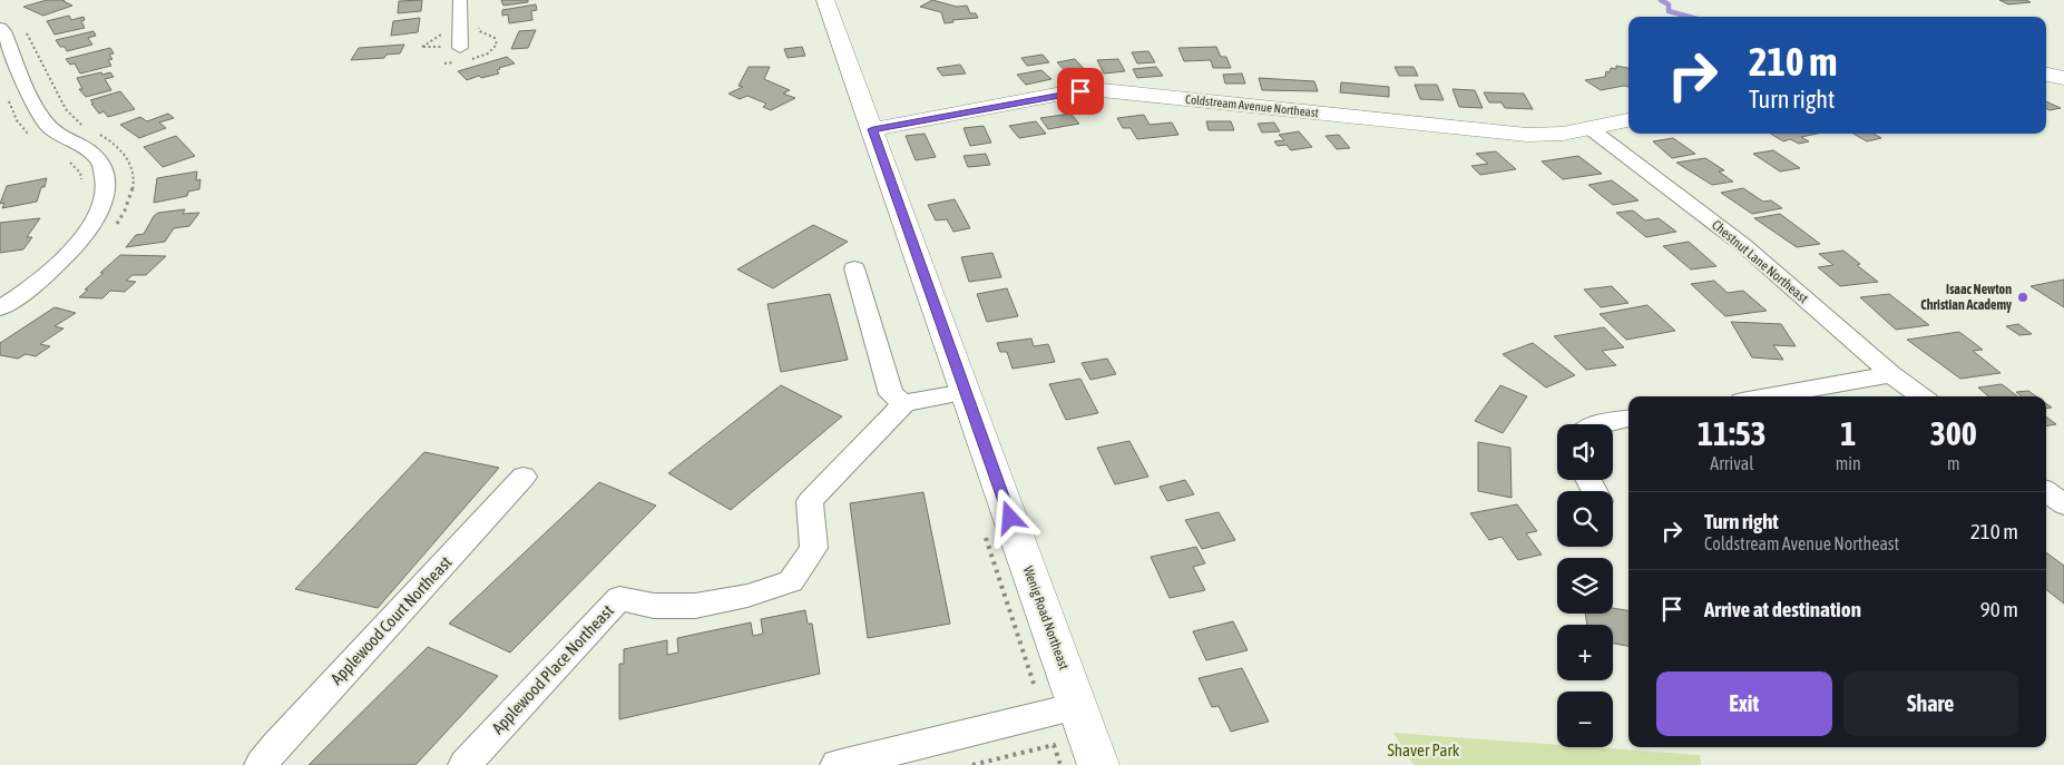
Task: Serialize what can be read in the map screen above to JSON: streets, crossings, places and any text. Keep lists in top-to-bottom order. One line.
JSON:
{"streets":{"street":["Coldstream Avenue Northeast","Chestnut Lane Northeast","Wenig Road Northeast","Applewood Court Northeast","Applewood Place Northeast"]},"crossings":[["Coldstream Avenue Northeast","Chestnut Lane Northeast"],["Coldstream Avenue Northeast","Wenig Road Northeast"]],"parks":["Shaver Park"],"places":["Isaac Newton Christian Academy"],"page":{"turn":["210 m","Turn right"],"eta":["11:53","Arrival","1","min","300","m"],"map_buttons":["+","−"],"list":[{"name":"Turn right","note":"Coldstream Avenue Northeast","value":"210 m"},{"name":"Arrive at destination","value":"90 m"}],"buttons":["Exit","Share"]}}
